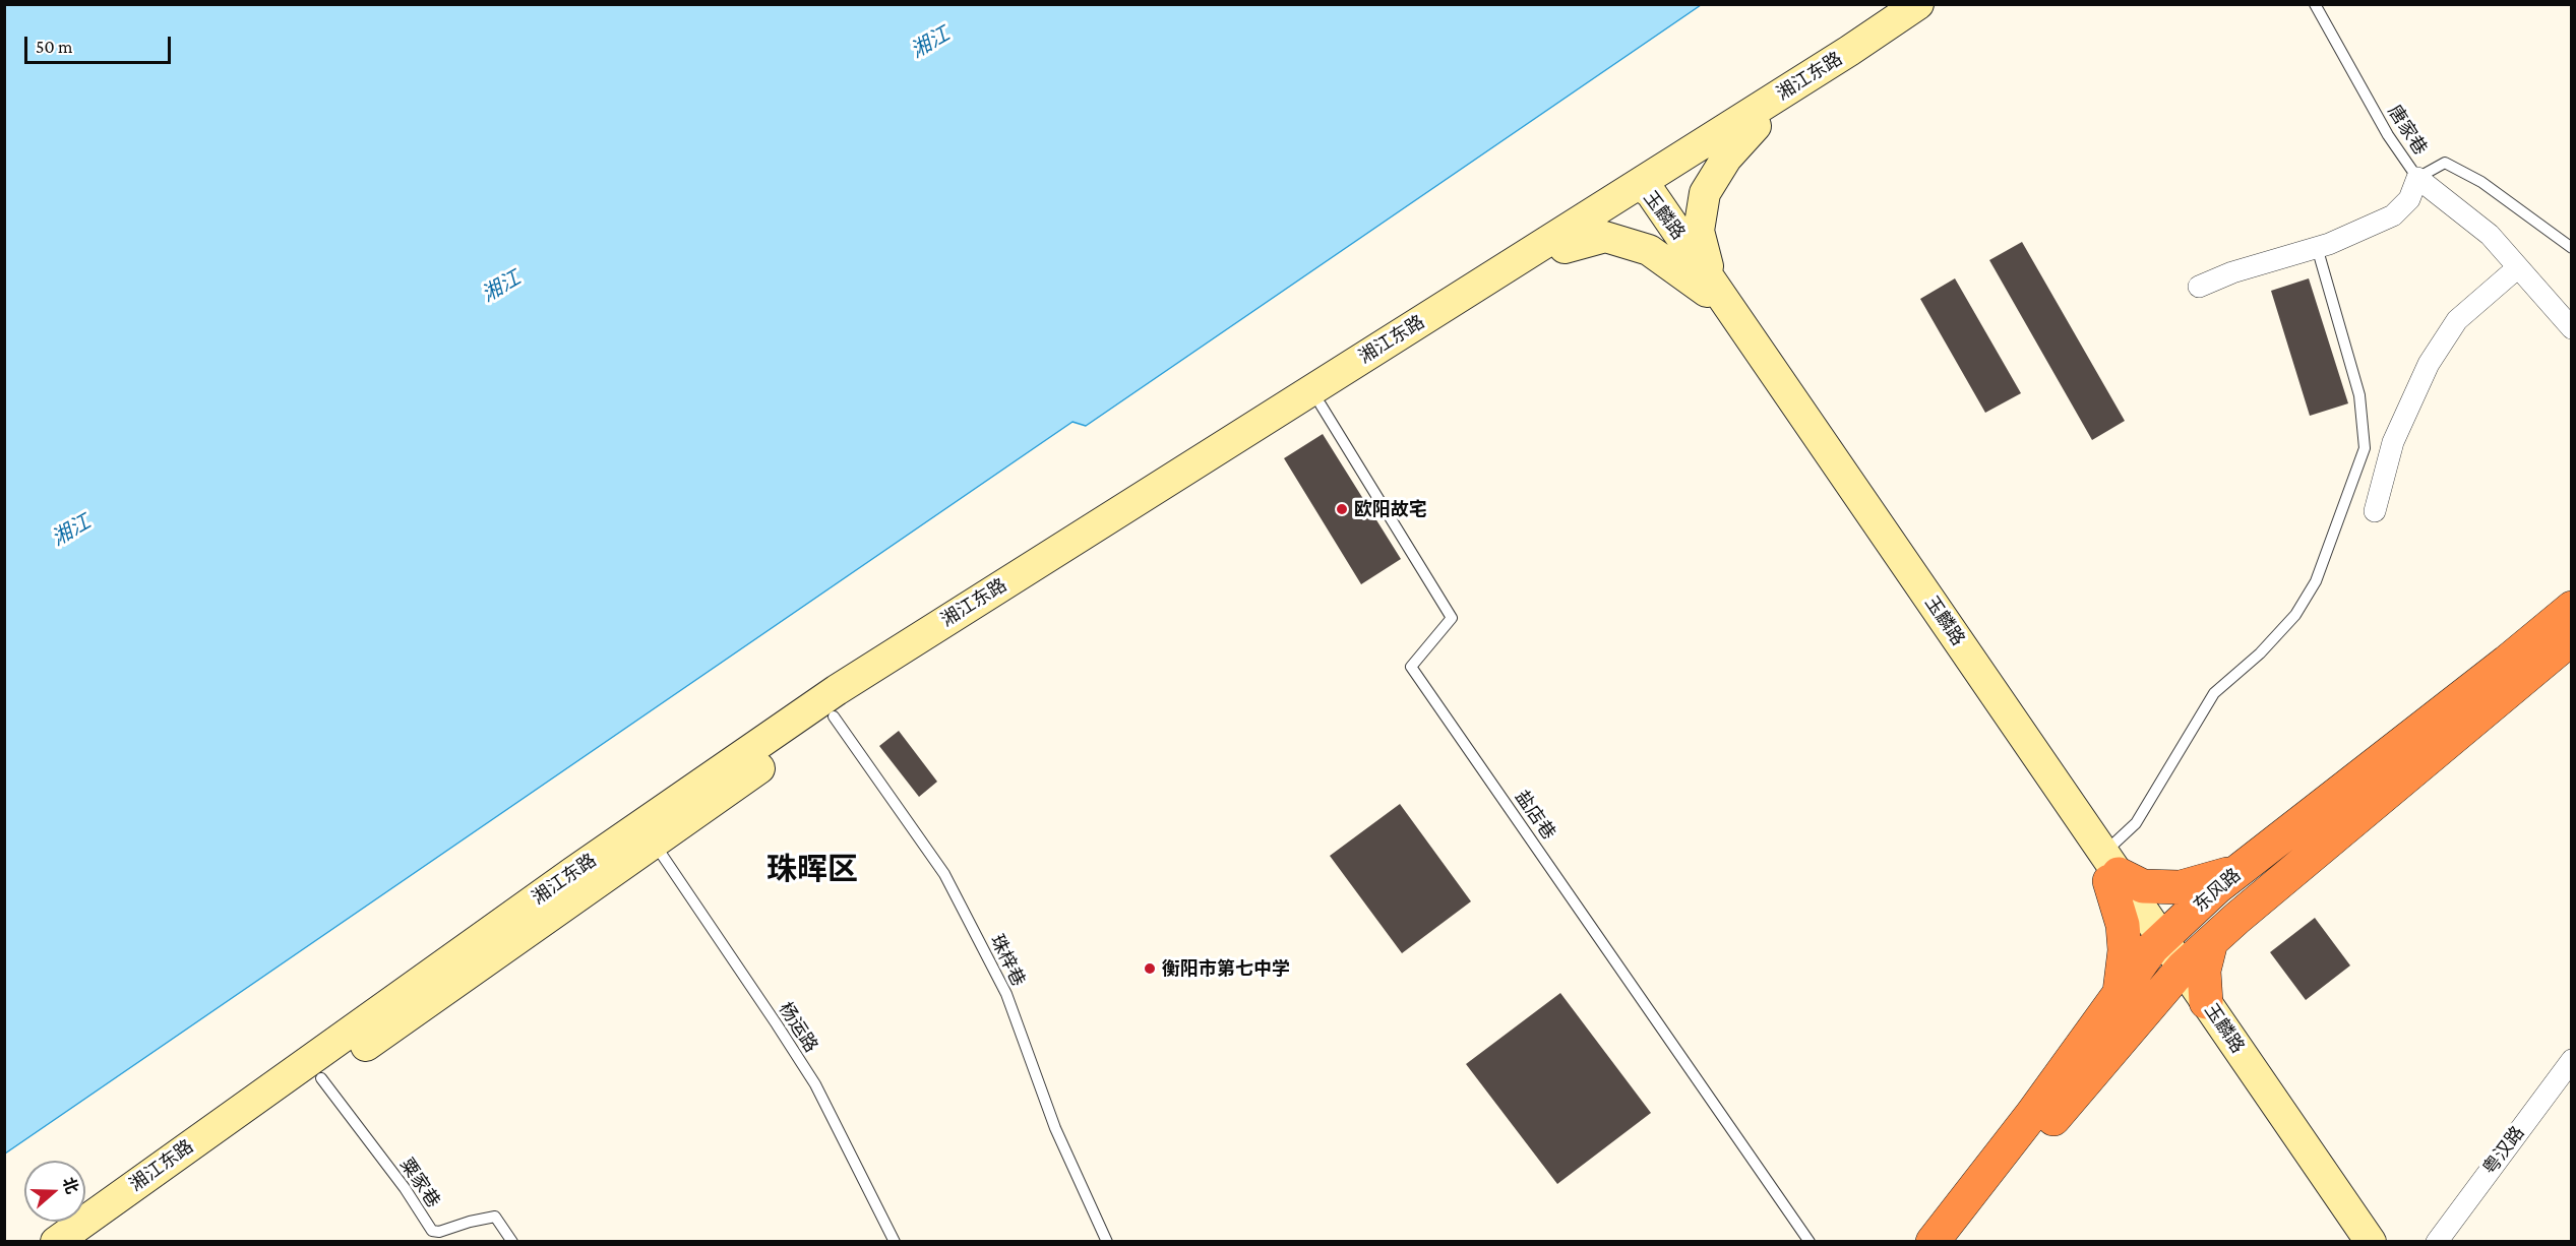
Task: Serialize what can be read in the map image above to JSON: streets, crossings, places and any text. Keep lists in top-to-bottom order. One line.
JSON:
{"streets":{"highway":["东风路"],"main road":["湘江东路","玉麟路"],"street":["粤汉路"],"lane":["唐家巷","盐店巷","珠梓巷","杨运路","粟家巷"]},"crossings":[["湘江东路","玉麟路"],["湘江东路","盐店巷"],["湘江东路","珠梓巷"],["湘江东路","杨运路"],["湘江东路","粟家巷"],["玉麟路","东风路"]],"districts":["珠晖区"],"water":["湘江"],"places":["欧阳故宅","衡阳市第七中学"],"scale_bar":"50 m","north":"right"}
